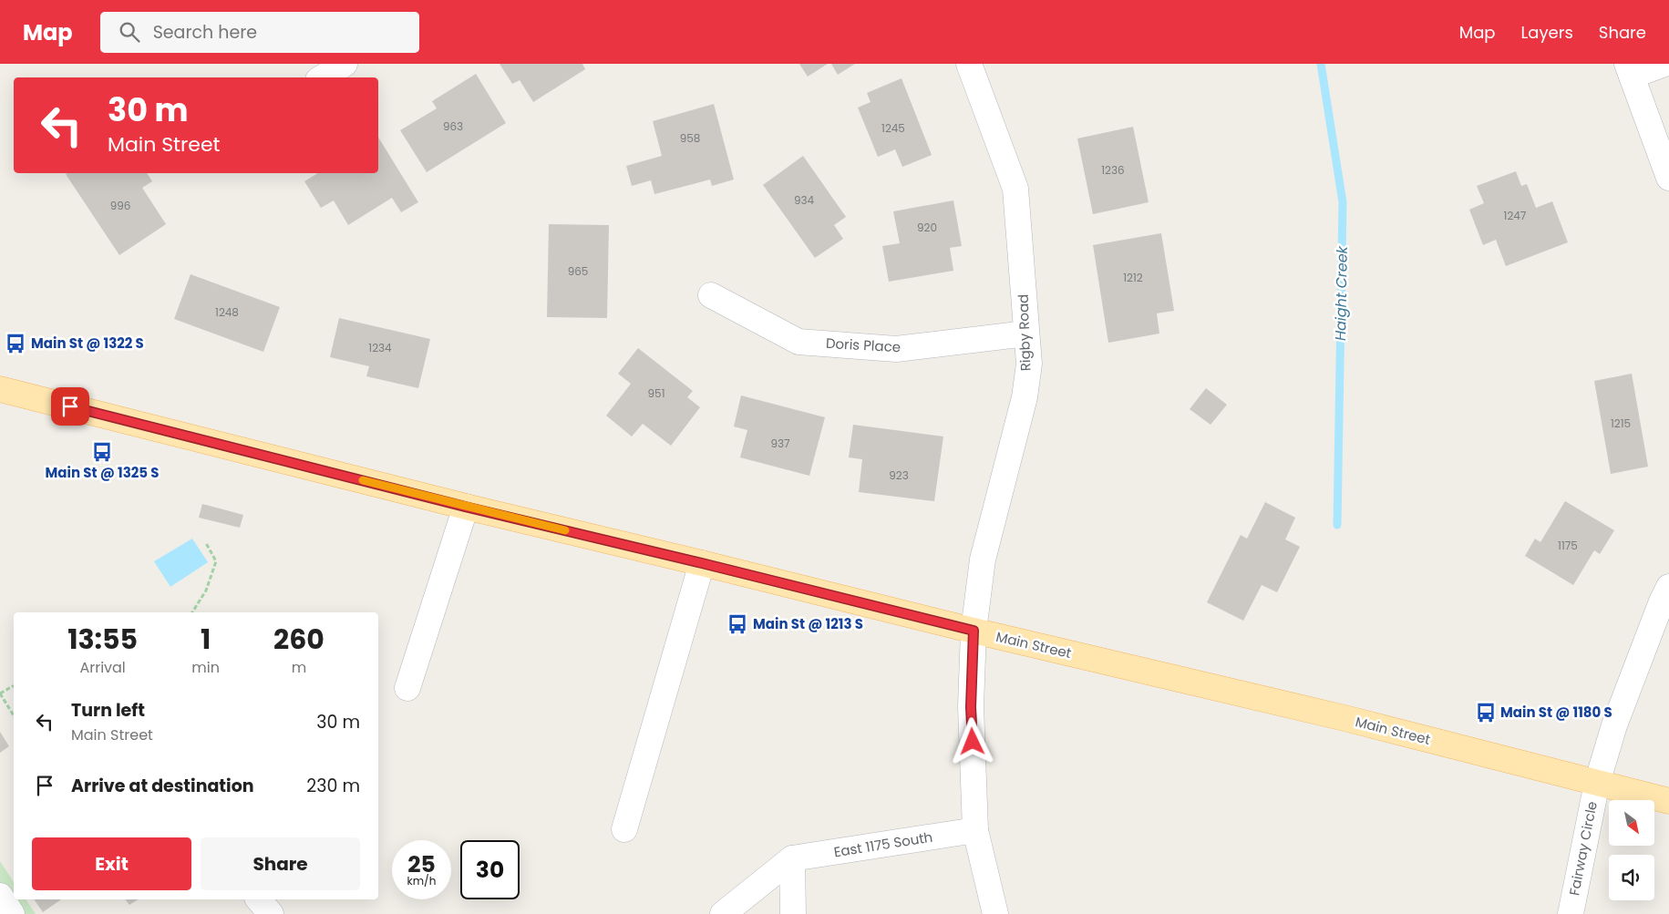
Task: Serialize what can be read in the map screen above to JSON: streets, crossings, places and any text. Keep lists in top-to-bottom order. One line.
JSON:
{"streets":{"main road":["Main Street"],"street":["Rigby Road","Doris Place","East 1175 South","Fairway Circle"]},"crossings":[["Rigby Road","Doris Place"],["Rigby Road","Main Street"],["Rigby Road","East 1175 South"],["Main Street","Fairway Circle"]],"water":["Haight Creek"],"places":{"bus stop":["Main St @ 1322 S","Main St @ 1325 S","Main St @ 1213 S","Main St @ 1180 S"]},"house_numbers":["963","1245","958","1236","934","996","1247","920","965","1212","1248","1234","951","1215","937","923","1175"],"north":"bottom right","page":{"header":"Map","search":"Search here","nav":["Map","Layers","Share"],"turn":["30 m","Main Street"],"eta":["13:55","Arrival","1","min","260","m"],"list":[{"name":"Turn left","note":"Main Street","value":"30 m"},{"name":"Arrive at destination","value":"230 m"}],"buttons":["Exit","Share"],"speed":"25 km/h","limit":"30"}}
